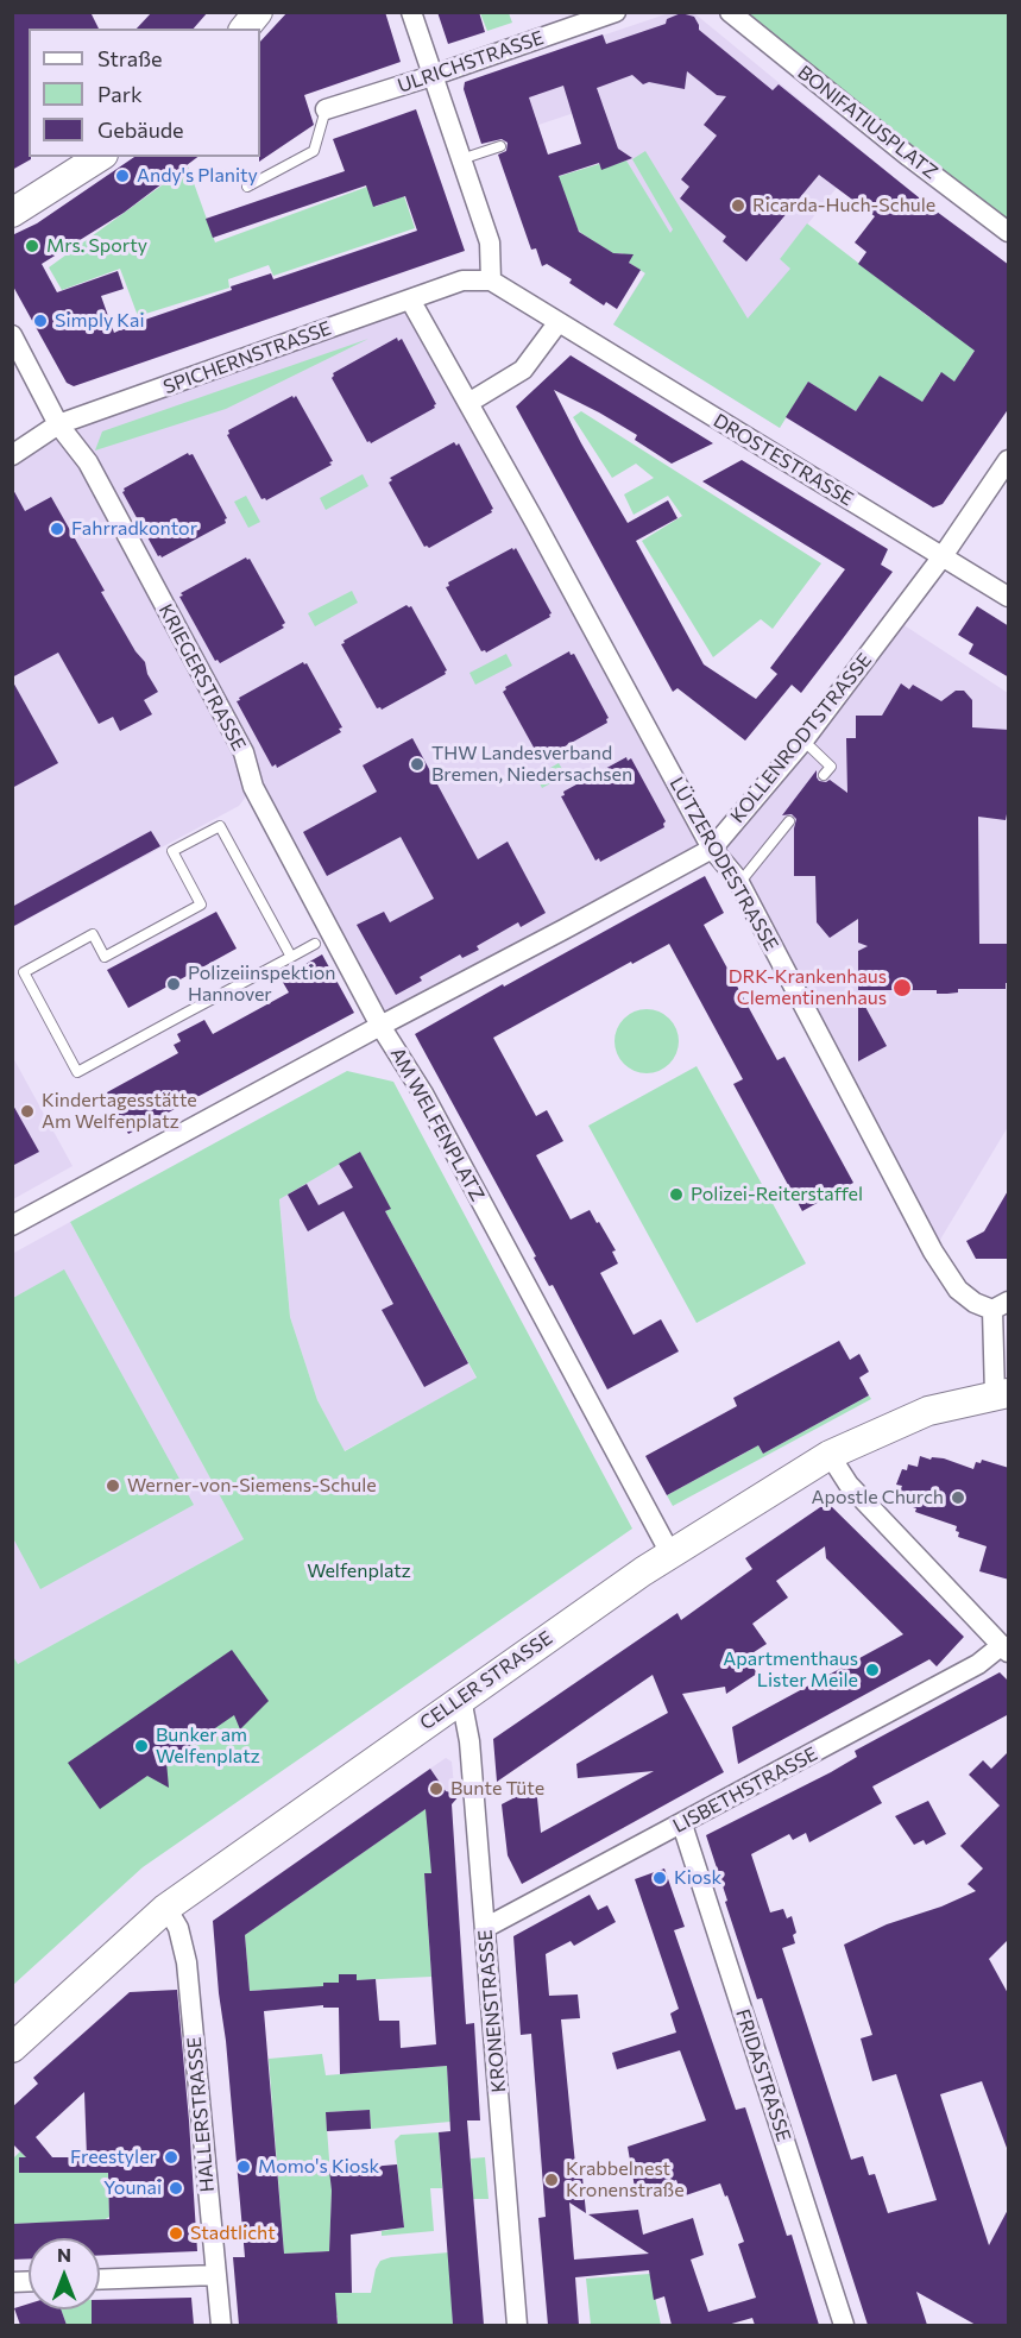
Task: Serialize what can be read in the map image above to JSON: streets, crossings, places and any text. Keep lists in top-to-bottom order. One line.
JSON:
{"streets":{"street":["ULRICHSTRASSE","BONIFATIUSPLATZ","SPICHERNSTRASSE","DROSTESTRASSE","KRIEGERSTRASSE","KOLLENRODTSTRASSE","LÜTZERODESTRASSE","AM WELFENPLATZ","CELLER STRASSE","LISBETHSTRASSE","KRONENSTRASSE","FRIDASTRASSE","HALLERSTRASSE"]},"crossings":[["SPICHERNSTRASSE","DROSTESTRASSE"],["SPICHERNSTRASSE","KRIEGERSTRASSE"],["SPICHERNSTRASSE","LÜTZERODESTRASSE"],["DROSTESTRASSE","KOLLENRODTSTRASSE"],["KRIEGERSTRASSE","KOLLENRODTSTRASSE"],["KRIEGERSTRASSE","AM WELFENPLATZ"],["KOLLENRODTSTRASSE","LÜTZERODESTRASSE"],["KOLLENRODTSTRASSE","AM WELFENPLATZ"],["LÜTZERODESTRASSE","CELLER STRASSE"],["AM WELFENPLATZ","CELLER STRASSE"],["CELLER STRASSE","KRONENSTRASSE"],["CELLER STRASSE","HALLERSTRASSE"],["LISBETHSTRASSE","KRONENSTRASSE"],["LISBETHSTRASSE","FRIDASTRASSE"]],"parks":["Welfenplatz"],"places":["Andy's Planity","Ricarda-Huch-Schule","Mrs. Sporty","Simply Kai","Fahrradkontor","THW Landesverband Bremen, Niedersachsen","Polizeiinspektion Hannover","DRK-Krankenhaus Clementinenhaus","Kindertagesstätte Am Welfenplatz","Polizei-Reiterstaffel","Werner-von-Siemens-Schule","Apostle Church","Apartmenthaus Lister Meile","Bunker am Welfenplatz","Bunte Tüte","Kiosk","Freestyler","Momo's Kiosk","Krabbelnest Kronenstraße","Younai","Stadtlicht"],"legend":["Straße","Park","Gebäude"],"north":"top"}
